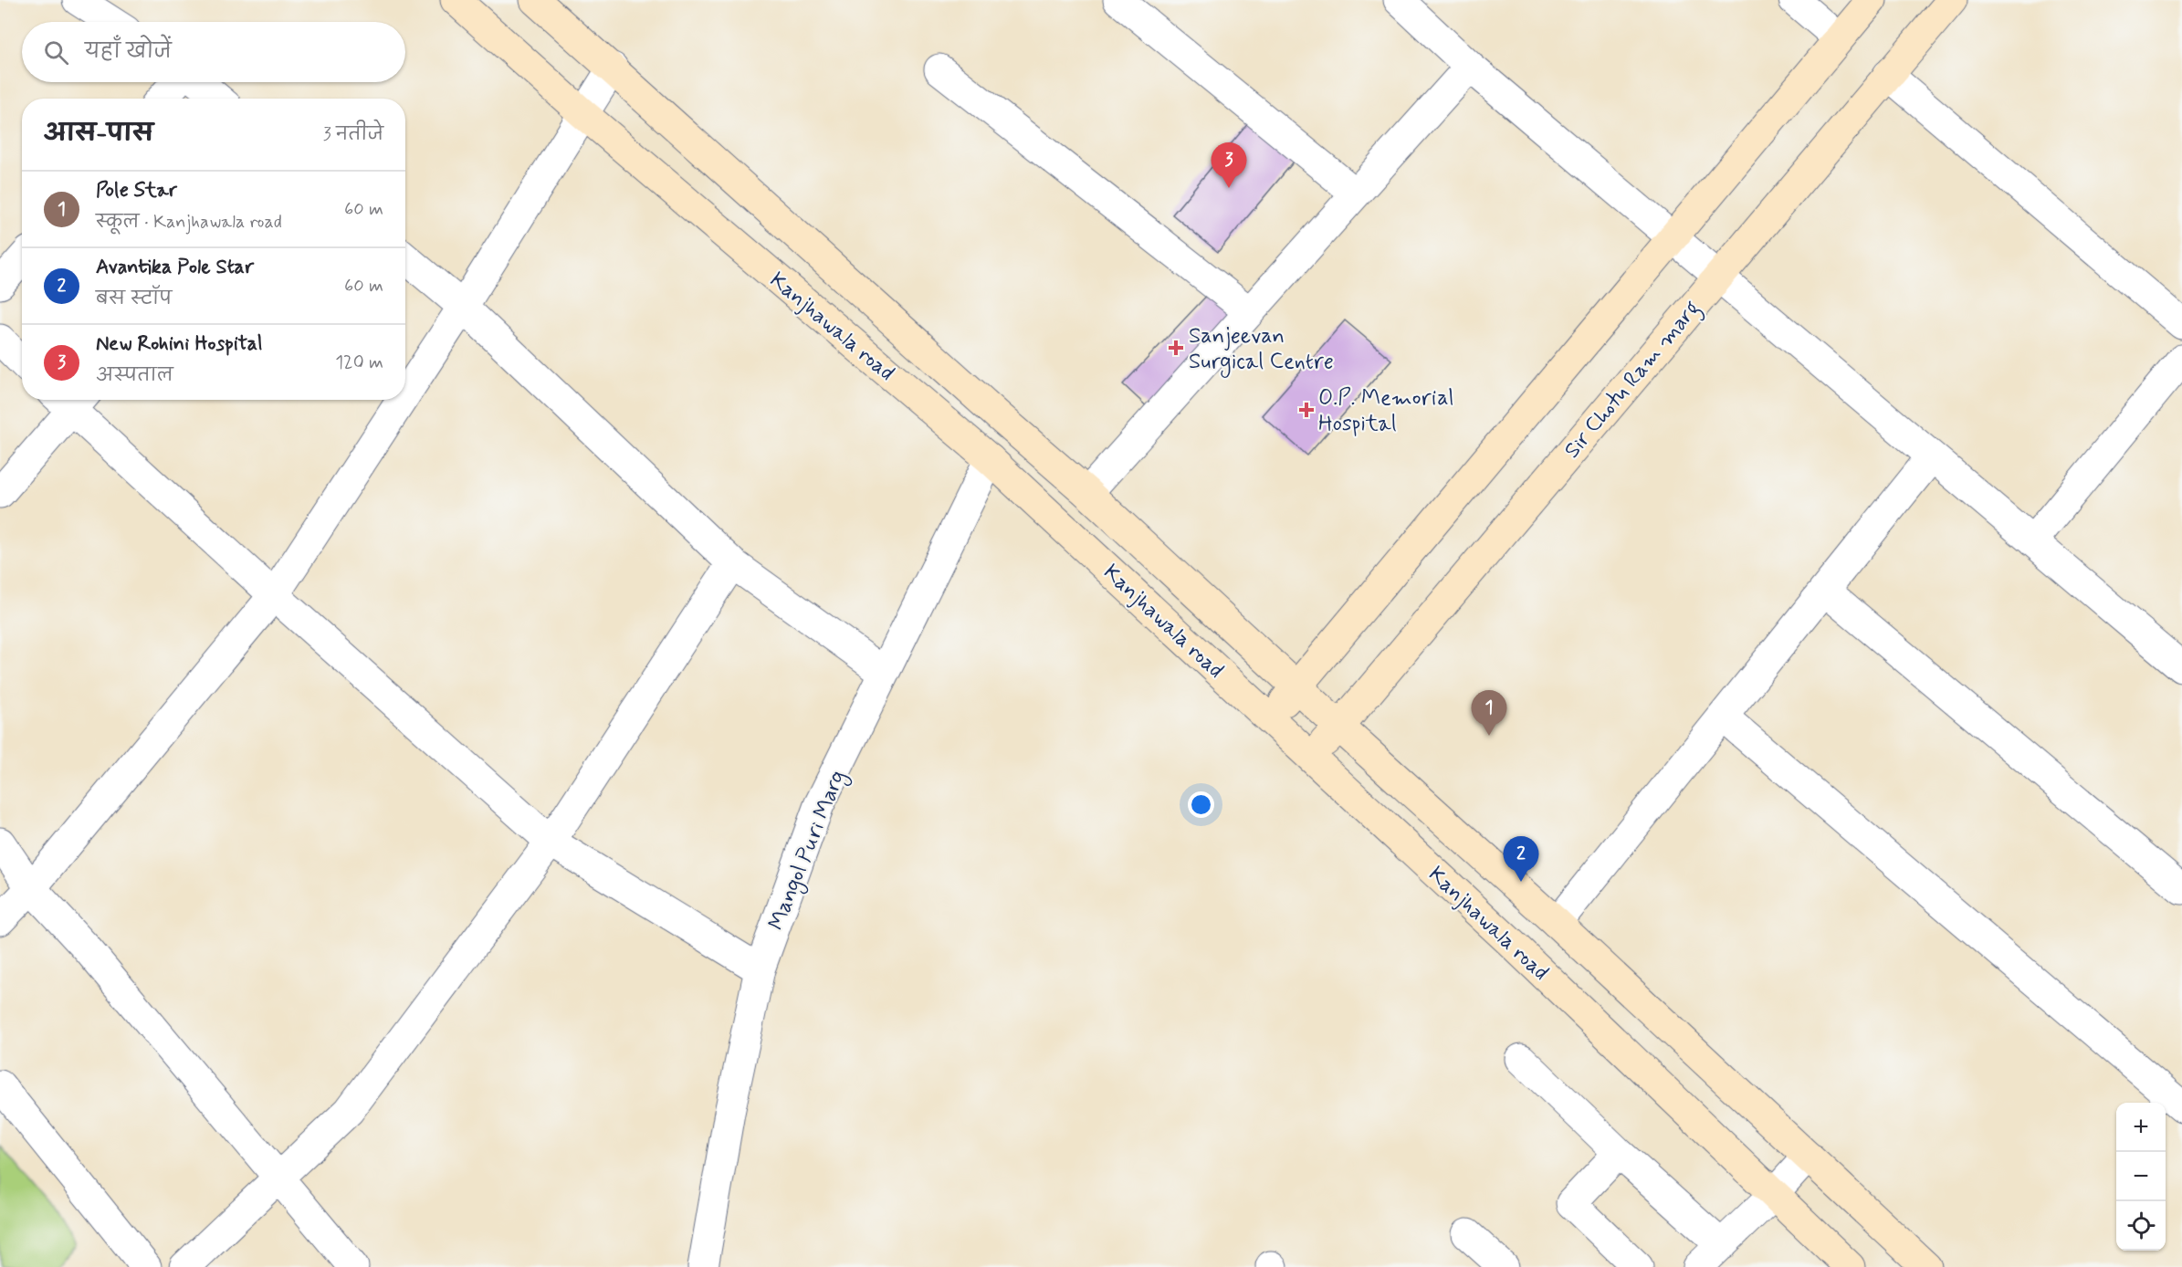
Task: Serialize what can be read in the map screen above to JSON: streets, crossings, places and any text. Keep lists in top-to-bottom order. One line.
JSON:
{"streets":{"main road":["Kanjhawala road","Sir Chotu Ram marg"],"street":["Mangol Puri Marg"]},"crossings":[["Kanjhawala road","Sir Chotu Ram marg"],["Kanjhawala road","Mangol Puri Marg"]],"places":{"health":["Sanjeevan Surgical Centre","O.P. Memorial Hospital"]},"page":{"search":"यहाँ खोजें","heading":["आस-पास","3 नतीजे"],"pins":["3","1","2"],"list":[{"mark":"1","name":"Pole Star","note":"स्कूल · Kanjhawala road","value":"60 m"},{"mark":"2","name":"Avantika Pole Star","note":"बस स्टॉप","value":"60 m"},{"mark":"3","name":"New Rohini Hospital","note":"अस्पताल","value":"120 m"}],"map_buttons":["+","−"]}}
